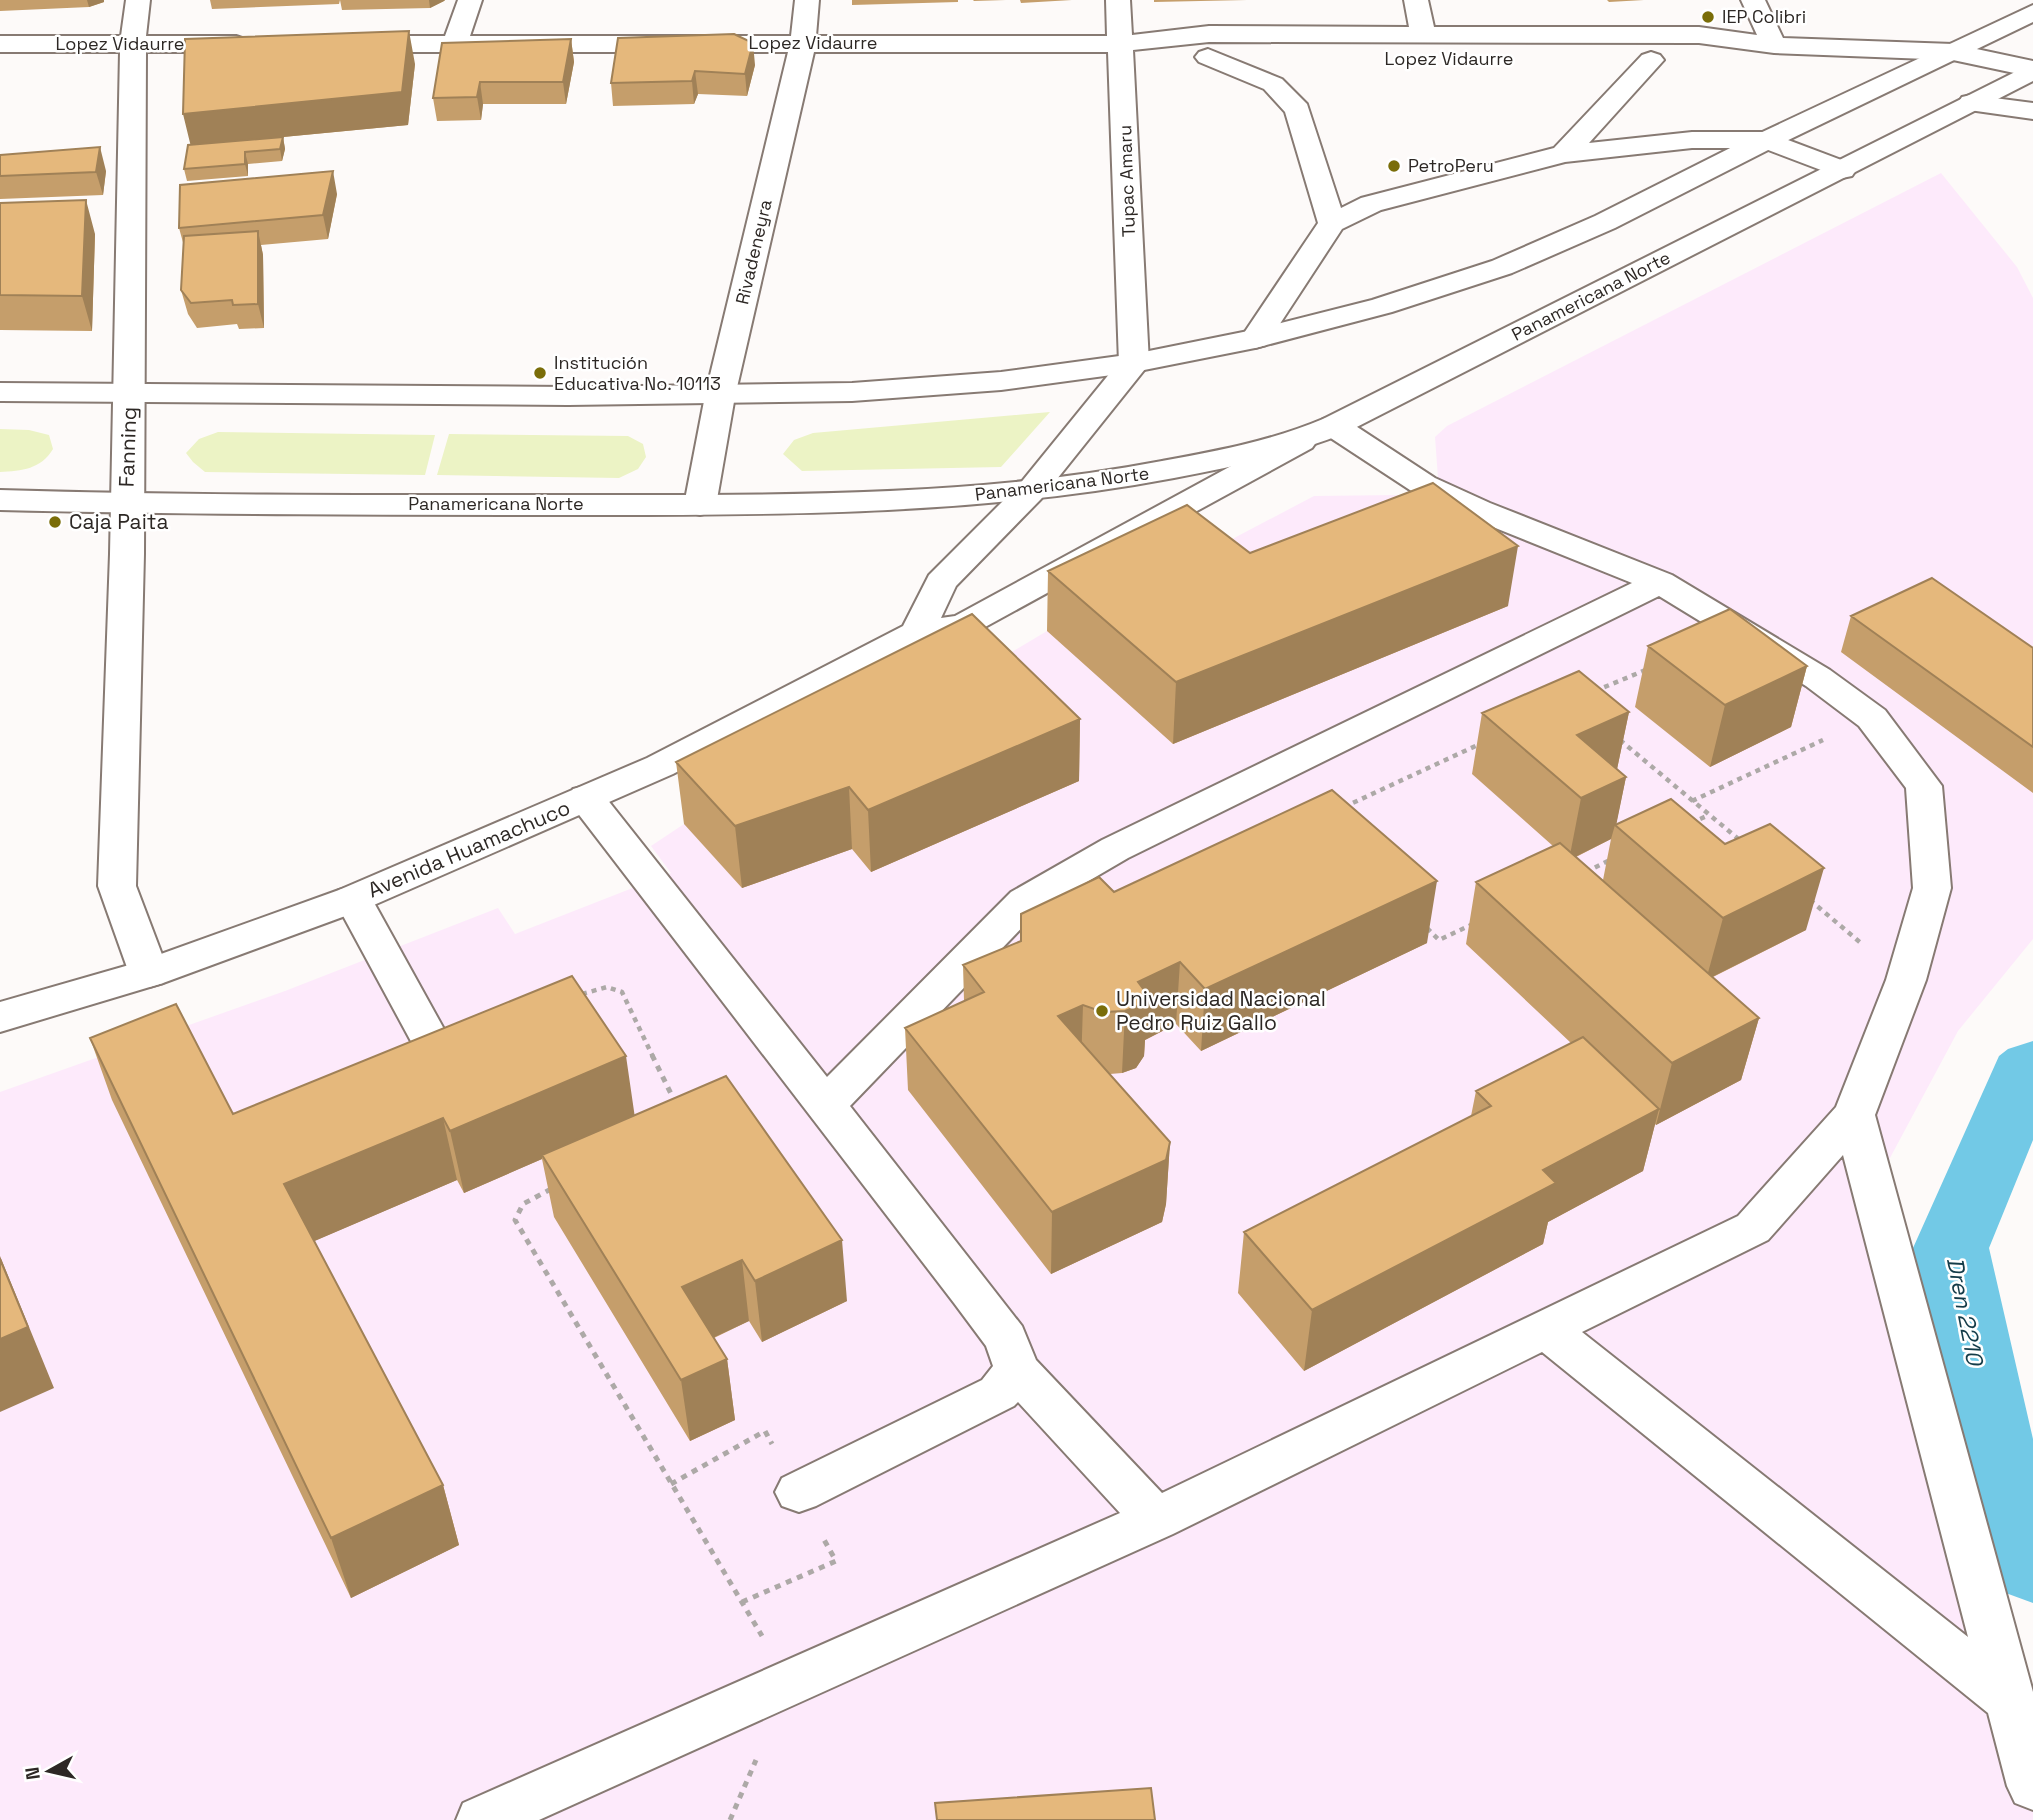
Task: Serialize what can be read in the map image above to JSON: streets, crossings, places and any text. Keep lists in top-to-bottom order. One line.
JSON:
{"streets":{"main road":["Lopez Vidaurre","Tupac Amaru","Rivadeneyra","Panamericana Norte","Fanning","Avenida Huamachuco"]},"crossings":[["Lopez Vidaurre","Tupac Amaru"],["Lopez Vidaurre","Rivadeneyra"],["Lopez Vidaurre","Panamericana Norte"],["Lopez Vidaurre","Fanning"],["Rivadeneyra","Panamericana Norte"],["Panamericana Norte","Fanning"],["Panamericana Norte","Avenida Huamachuco"],["Fanning","Avenida Huamachuco"]],"water":["Dren 2210"],"places":["IEP Colibri","PetroPeru","Institución Educativa No. 10113","Caja Paita","Universidad Nacional Pedro Ruiz Gallo"],"north":"left"}
